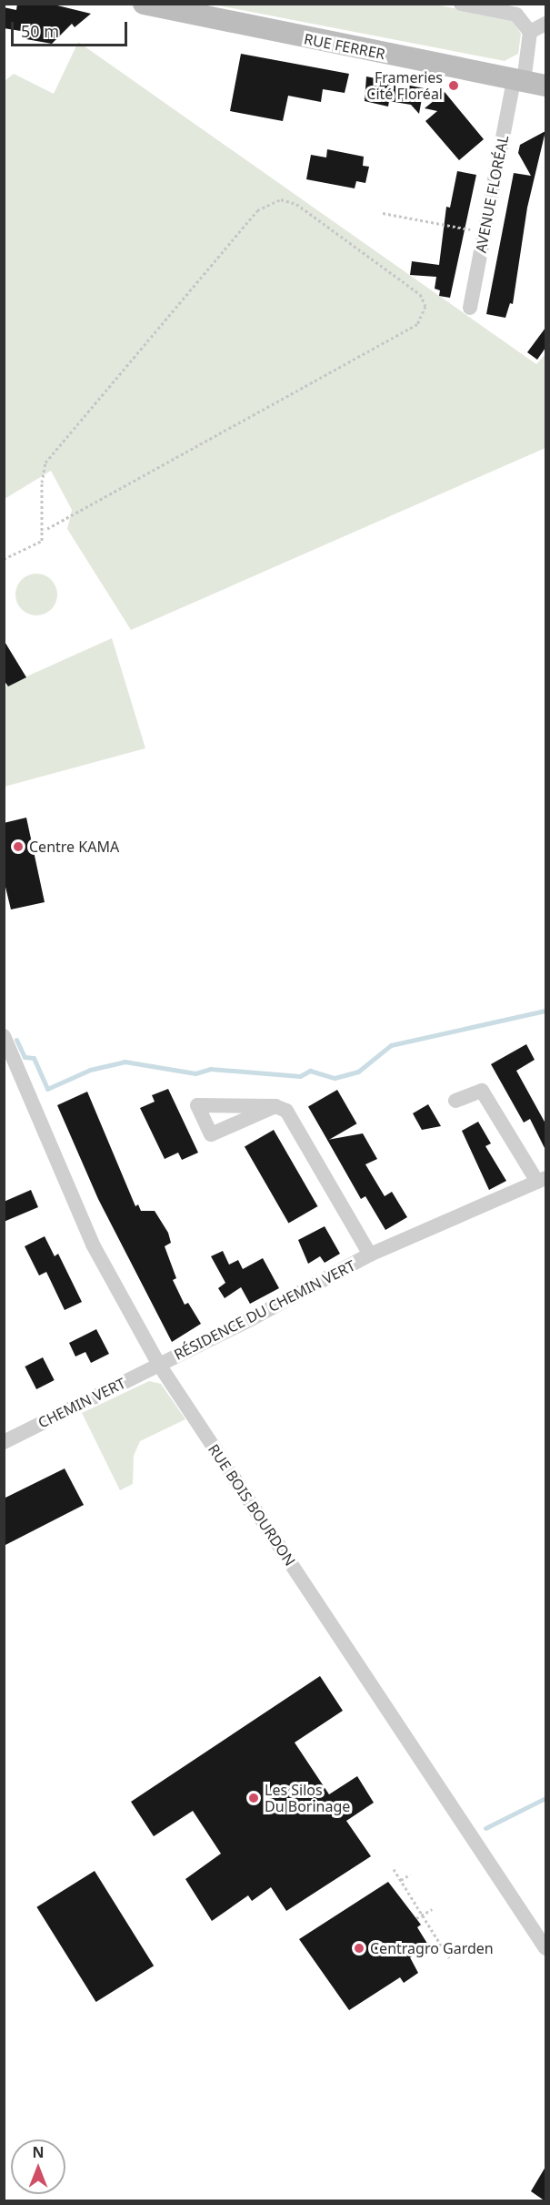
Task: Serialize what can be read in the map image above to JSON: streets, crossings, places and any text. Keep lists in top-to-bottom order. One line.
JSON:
{"streets":{"main road":["RUE FERRER"],"street":["AVENUE FLORÉAL","RÉSIDENCE DU CHEMIN VERT","CHEMIN VERT","RUE BOIS BOURDON"]},"crossings":[["RUE FERRER","AVENUE FLORÉAL"],["RÉSIDENCE DU CHEMIN VERT","CHEMIN VERT"],["RÉSIDENCE DU CHEMIN VERT","RUE BOIS BOURDON"],["CHEMIN VERT","RUE BOIS BOURDON"]],"places":["Frameries Cité Floréal","Centre KAMA","Les Silos Du Borinage","Centragro Garden"],"scale_bar":"50 m","north":"top"}
